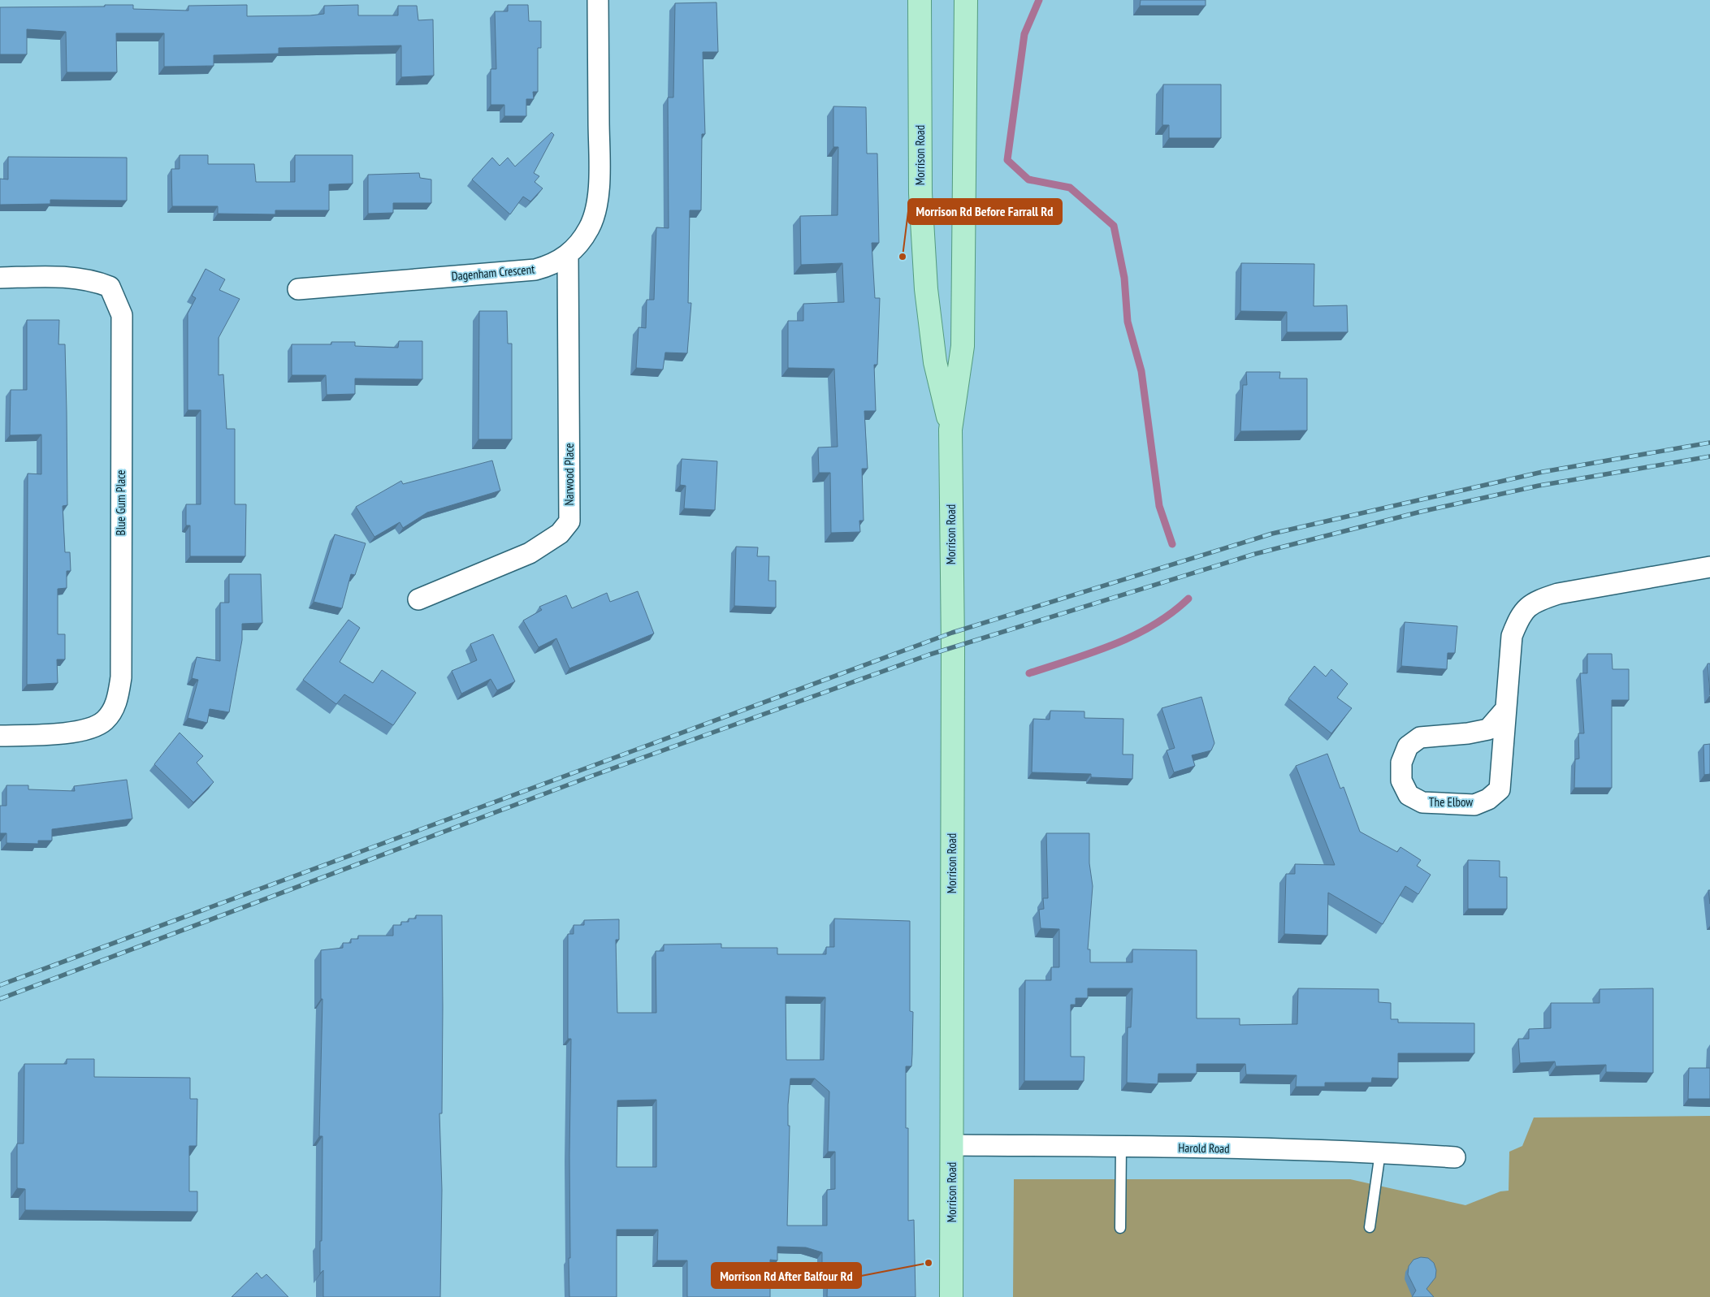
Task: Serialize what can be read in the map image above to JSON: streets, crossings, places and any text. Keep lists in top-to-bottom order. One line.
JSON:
{"streets":{"main road":["Morrison Road"],"street":["Dagenham Crescent","Narwood Place","Blue Gum Place","The Elbow","Harold Road"]},"crossings":[["Morrison Road","Harold Road"],["Dagenham Crescent","Narwood Place"]],"places":["Morrison Rd Before Farrall Rd","Morrison Rd After Balfour Rd"]}
